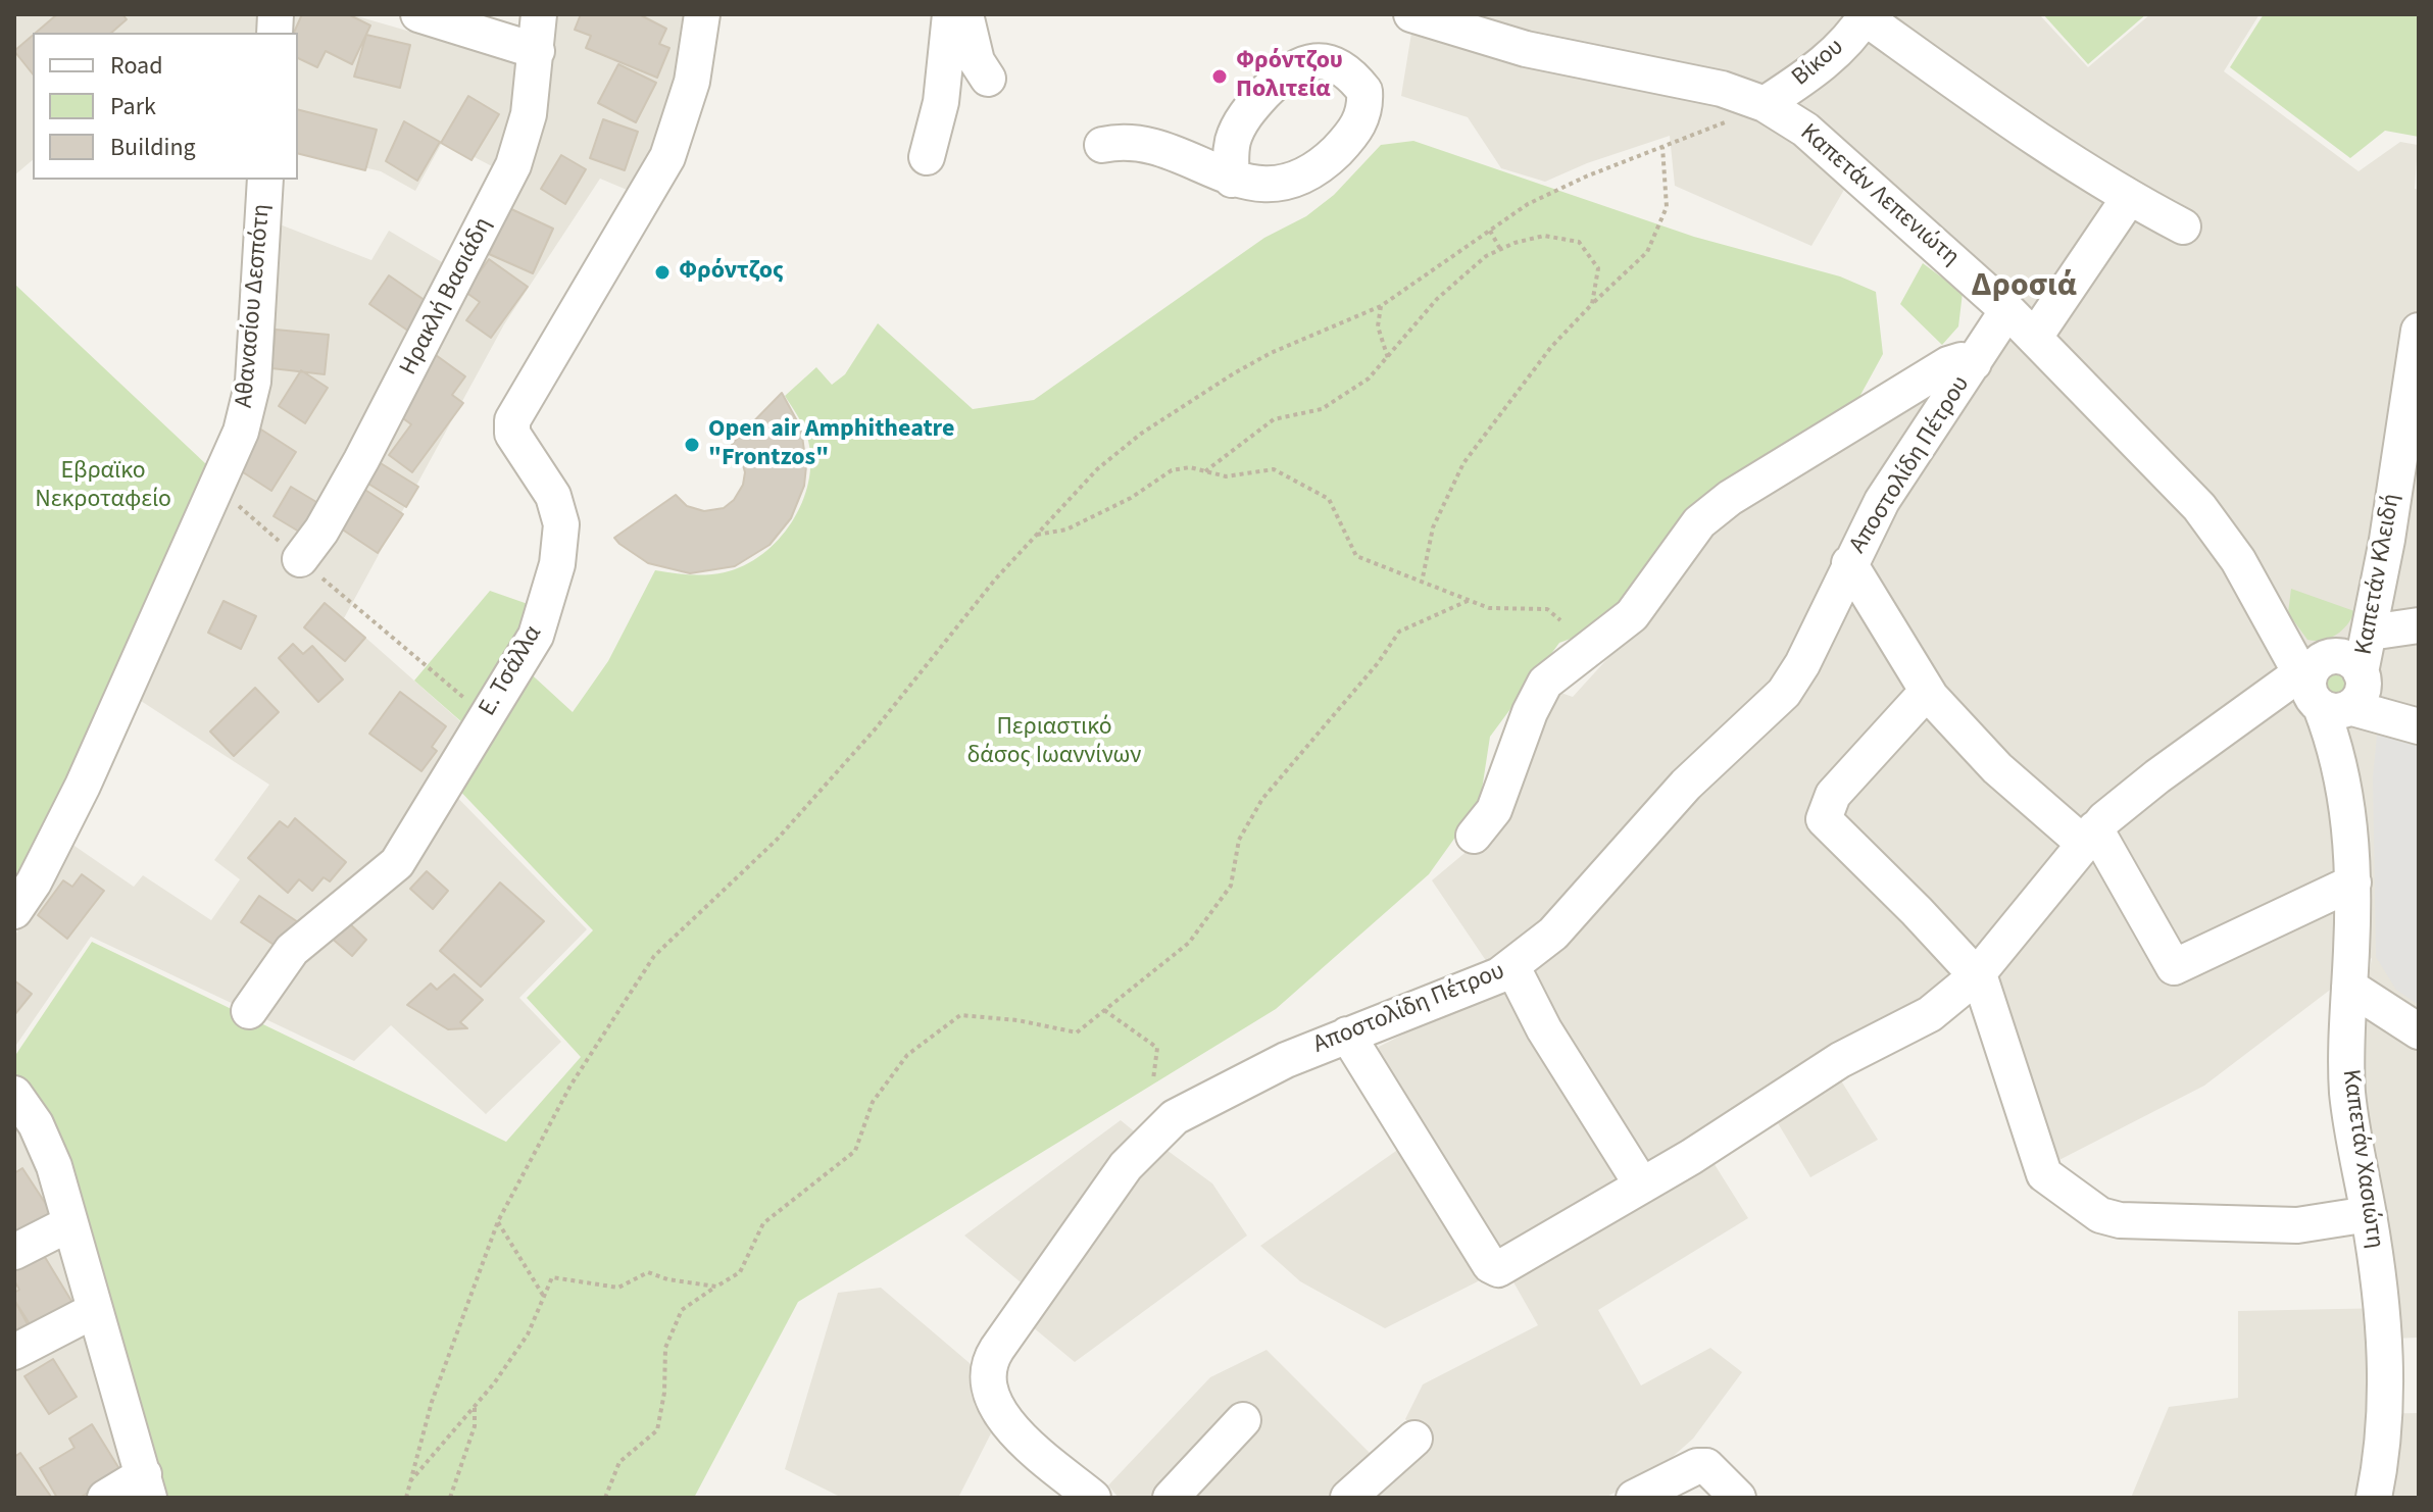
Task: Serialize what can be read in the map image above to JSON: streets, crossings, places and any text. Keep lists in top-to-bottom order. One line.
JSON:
{"streets":{"street":["Βίκου","Καπετάν Λεπενιώτη","Ηρακλή Βασιάδη","Αθανασίου Δεσπότη","Αποστολίδη Πέτρου","Καπετάν Κλειδή","Ε. Τσάλλα","Καπετάν Χασιώτη"]},"crossings":[["Βίκου","Καπετάν Λεπενιώτη"],["Καπετάν Λεπενιώτη","Αποστολίδη Πέτρου"],["Καπετάν Λεπενιώτη","Καπετάν Κλειδή"],["Καπετάν Λεπενιώτη","Καπετάν Χασιώτη"],["Καπετάν Κλειδή","Καπετάν Χασιώτη"]],"districts":["Δροσιά"],"parks":["Εβραϊκο Νεκροταφείο","Περιαστικό δάσος Ιωαννίνων"],"places":["Φρόντζου Πολιτεία","Φρόντζος","Open air Amphitheatre \"Frontzos\""],"legend":["Road","Park","Building"]}
